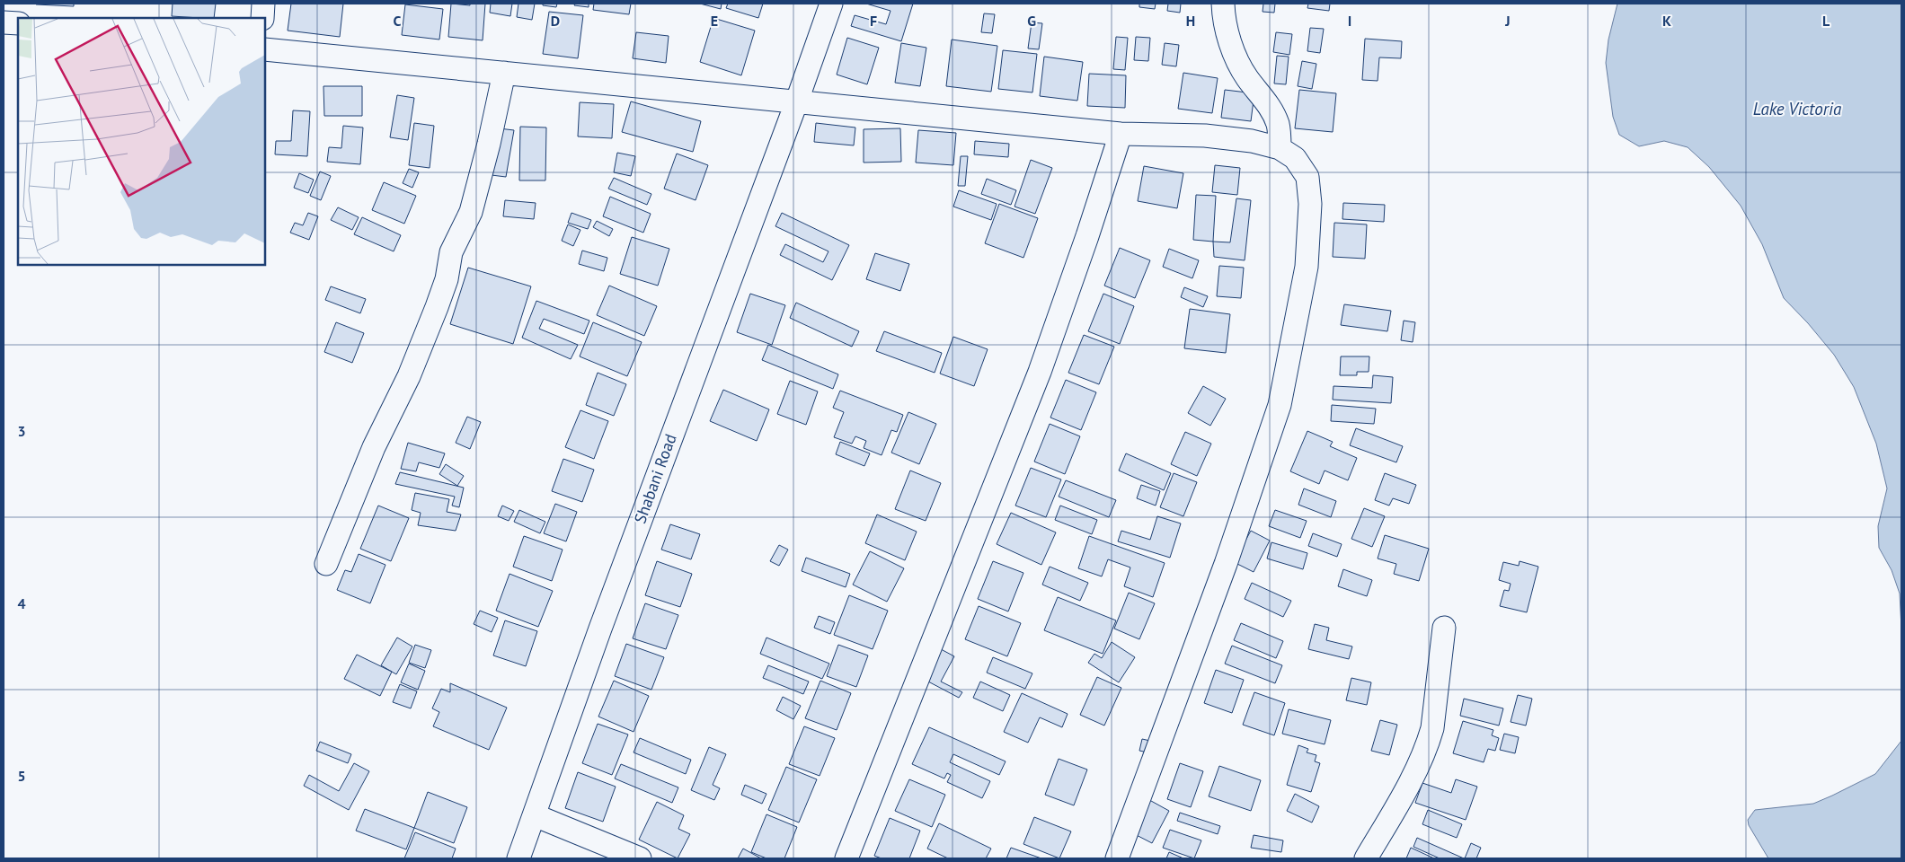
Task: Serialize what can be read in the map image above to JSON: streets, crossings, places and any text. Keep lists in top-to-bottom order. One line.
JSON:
{"streets":{"street":["Shabani Road"]},"water":["Lake Victoria"],"grid":{"columns":["C","D","E","F","G","H","I","J","K","L"],"rows":["3","4","5"]}}
